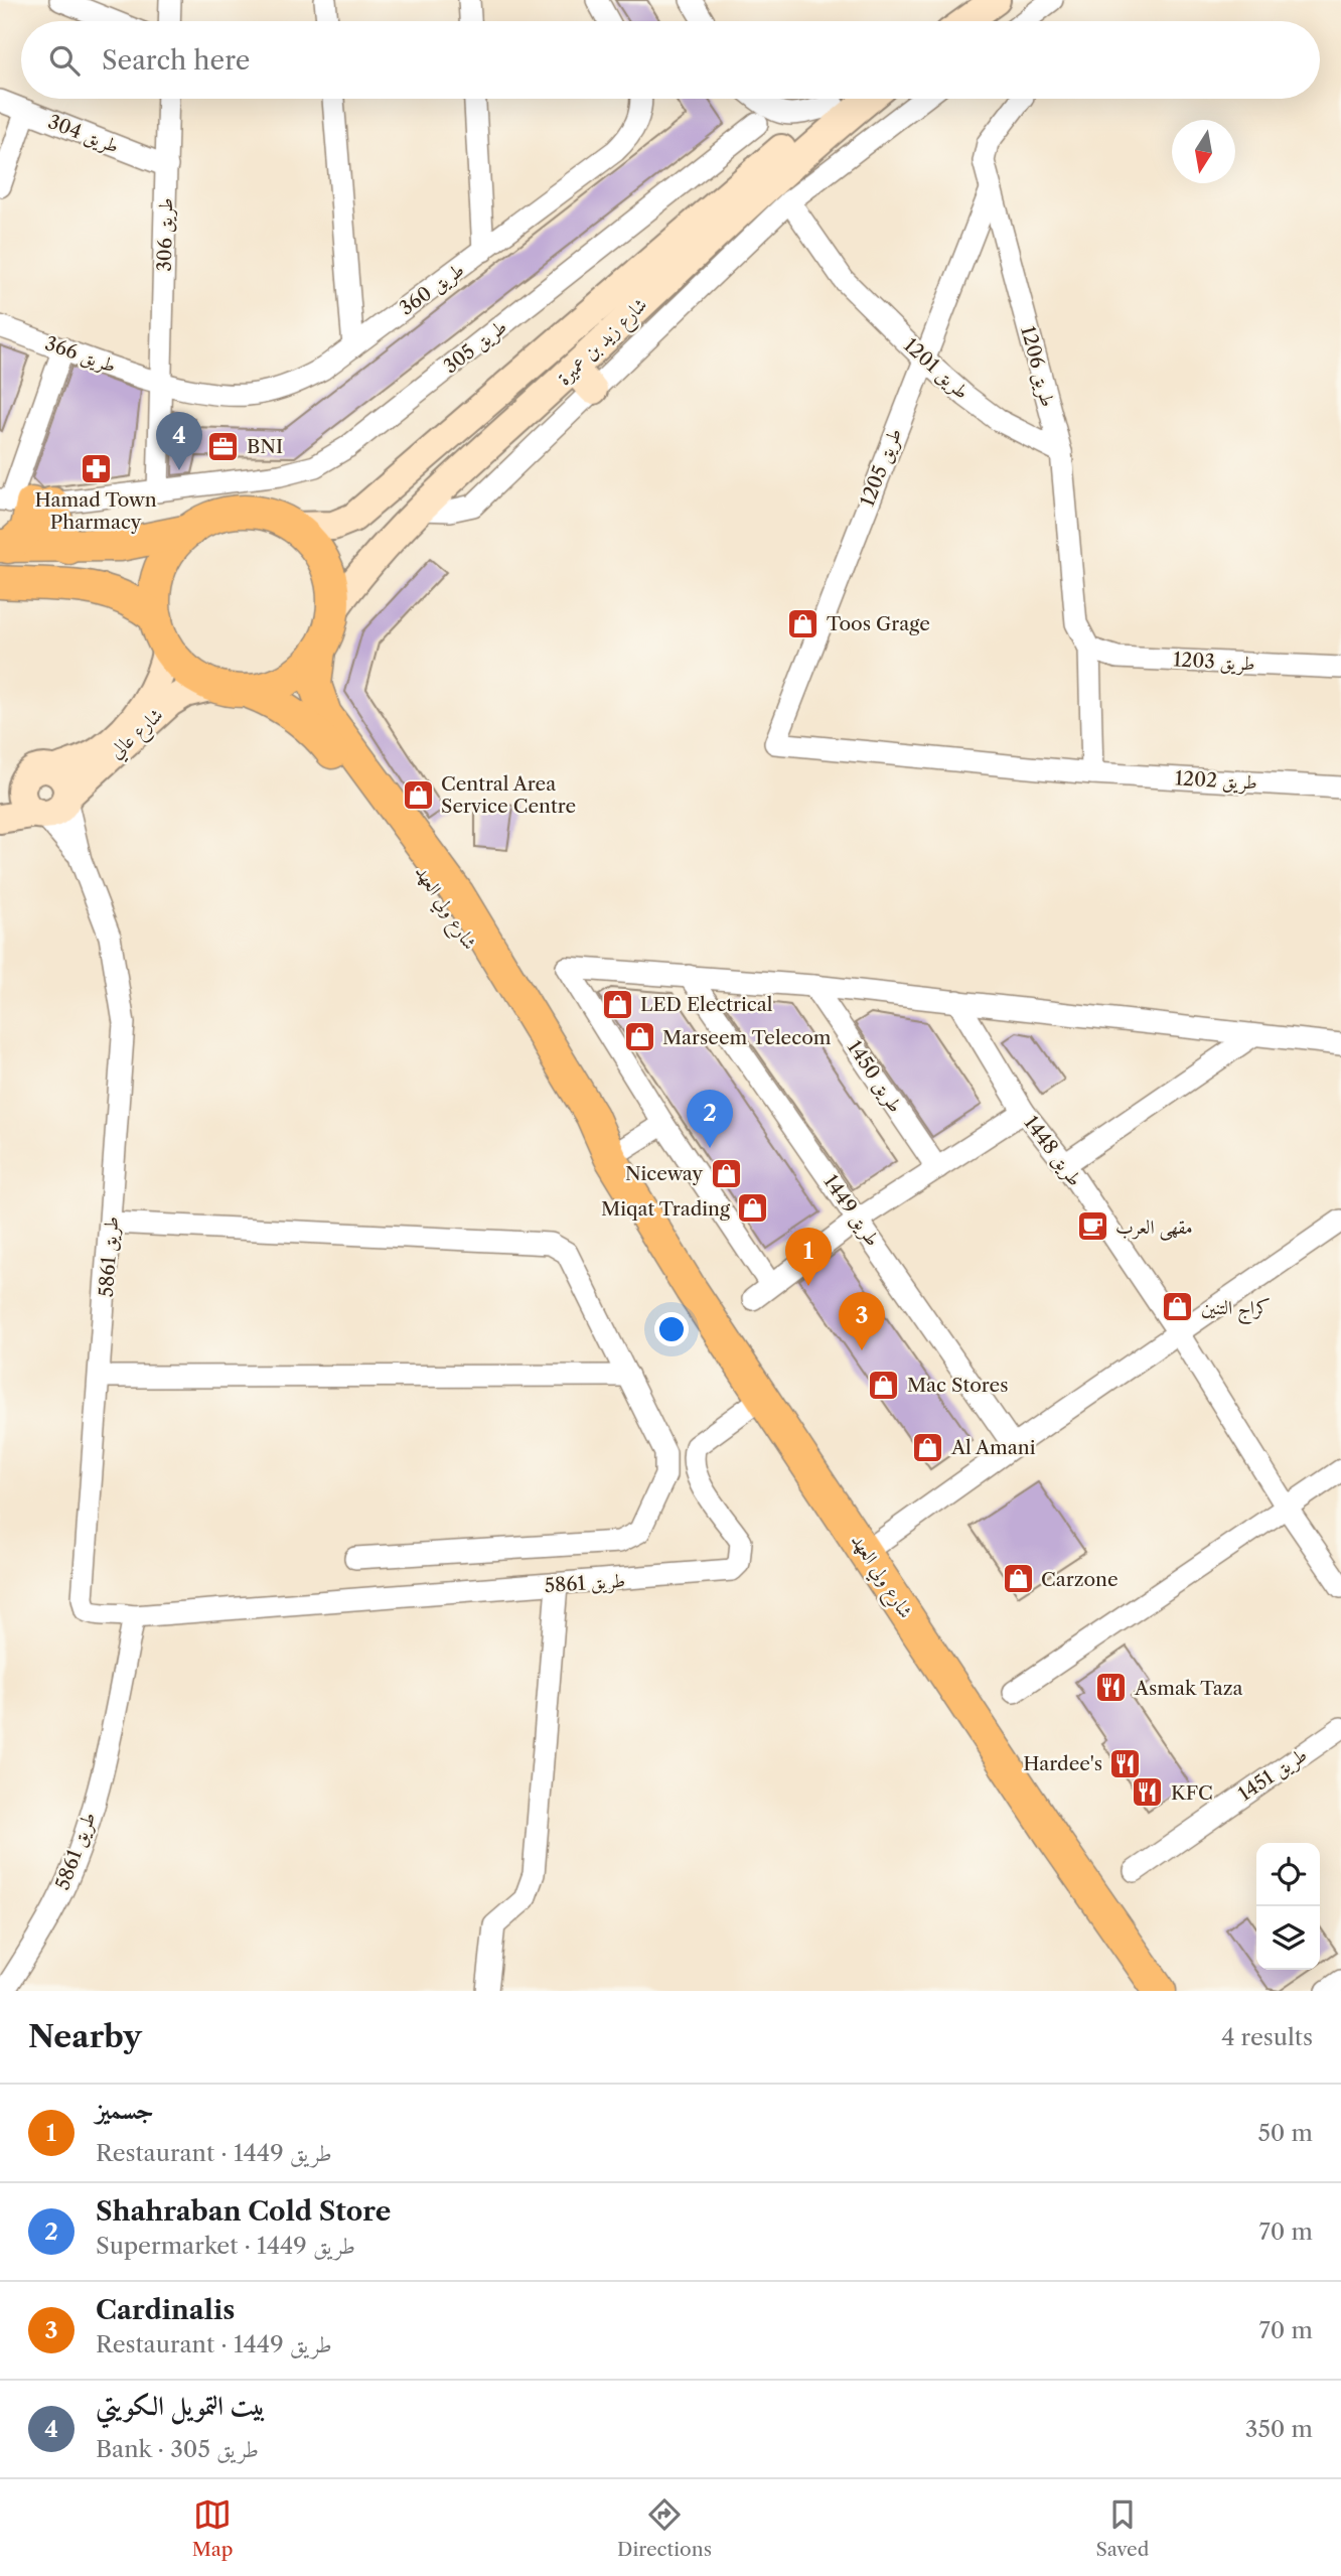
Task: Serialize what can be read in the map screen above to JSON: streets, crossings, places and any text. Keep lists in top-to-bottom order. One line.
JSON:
{"streets":{"main road":["شارع ولي العهد"],"street":["طريق 304","طريق 306","طريق 360","شارع زيد بن عميرة","طريق 305","طريق 366","طريق 1206","طريق 1201","طريق 1205","طريق 1203","شارع عالي","طريق 1202","طريق 1450","طريق 1448","طريق 1449","طريق 5861","طريق 1451"]},"crossings":[["طريق 304","طريق 306"],["طريق 306","طريق 360"],["طريق 306","طريق 366"],["طريق 360","طريق 366"],["شارع زيد بن عميرة","شارع عالي"],["شارع زيد بن عميرة","شارع ولي العهد"],["طريق 1206","طريق 1201"],["طريق 1206","طريق 1205"],["طريق 1206","طريق 1203"],["طريق 1201","طريق 1205"],["طريق 1205","طريق 1202"],["شارع عالي","شارع ولي العهد"],["شارع عالي","طريق 5861"],["شارع ولي العهد","طريق 5861"]],"places":{"office":["BNI"],"pharmacy":["Hamad Town Pharmacy"],"shop":["Toos Grage","Central Area Service Centre","LED Electrical","Marseem Telecom","Niceway","Miqat Trading","كراج التنين","Mac Stores","Al Amani","Carzone"],"cafe":["مقهى العرب"],"restaurant":["Asmak Taza","Hardee's","KFC"]},"north":"bottom","page":{"search":"Search here","pins":["4","2","1","3"],"heading":["Nearby","4 results"],"list":[{"mark":"1","name":"جسميز","note":"Restaurant · طريق 1449","value":"50 m"},{"mark":"2","name":"Shahraban Cold Store","note":"Supermarket · طريق 1449","value":"70 m"},{"mark":"3","name":"Cardinalis","note":"Restaurant · طريق 1449","value":"70 m"},{"mark":"4","name":"بيت التمويل الكويتي","note":"Bank · طريق 305","value":"350 m"}],"nav":["Map","Directions","Saved"]}}
